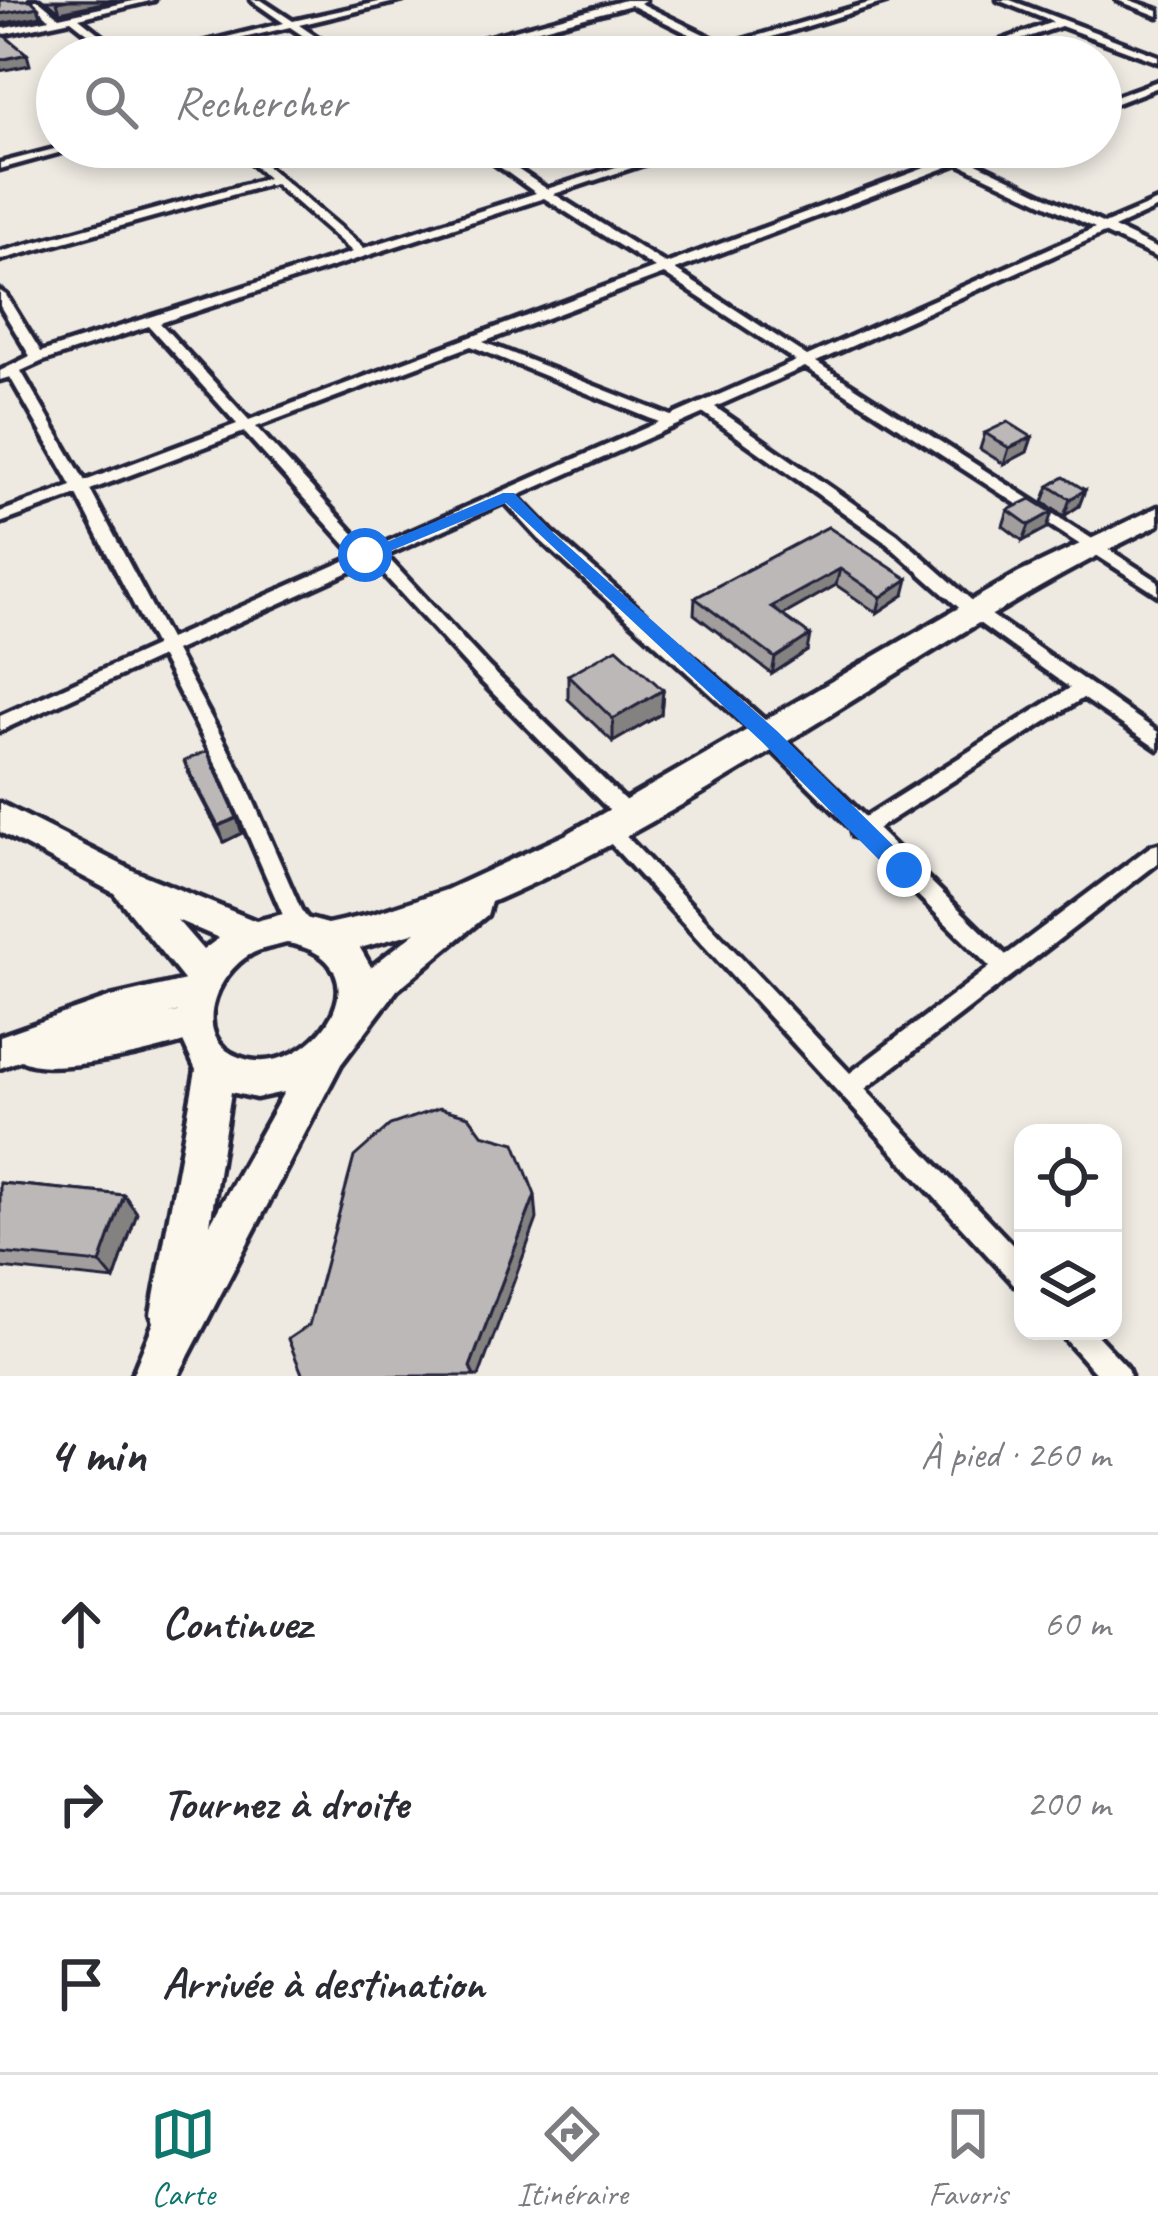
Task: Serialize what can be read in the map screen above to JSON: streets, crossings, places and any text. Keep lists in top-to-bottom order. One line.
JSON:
{"page":{"search":"Rechercher","heading":["4 min","À pied · 260 m"],"list":[["Continuez","60 m"],["Tournez à droite","200 m"],"Arrivée à destination"],"nav":["Carte","Itinéraire","Favoris"]}}
